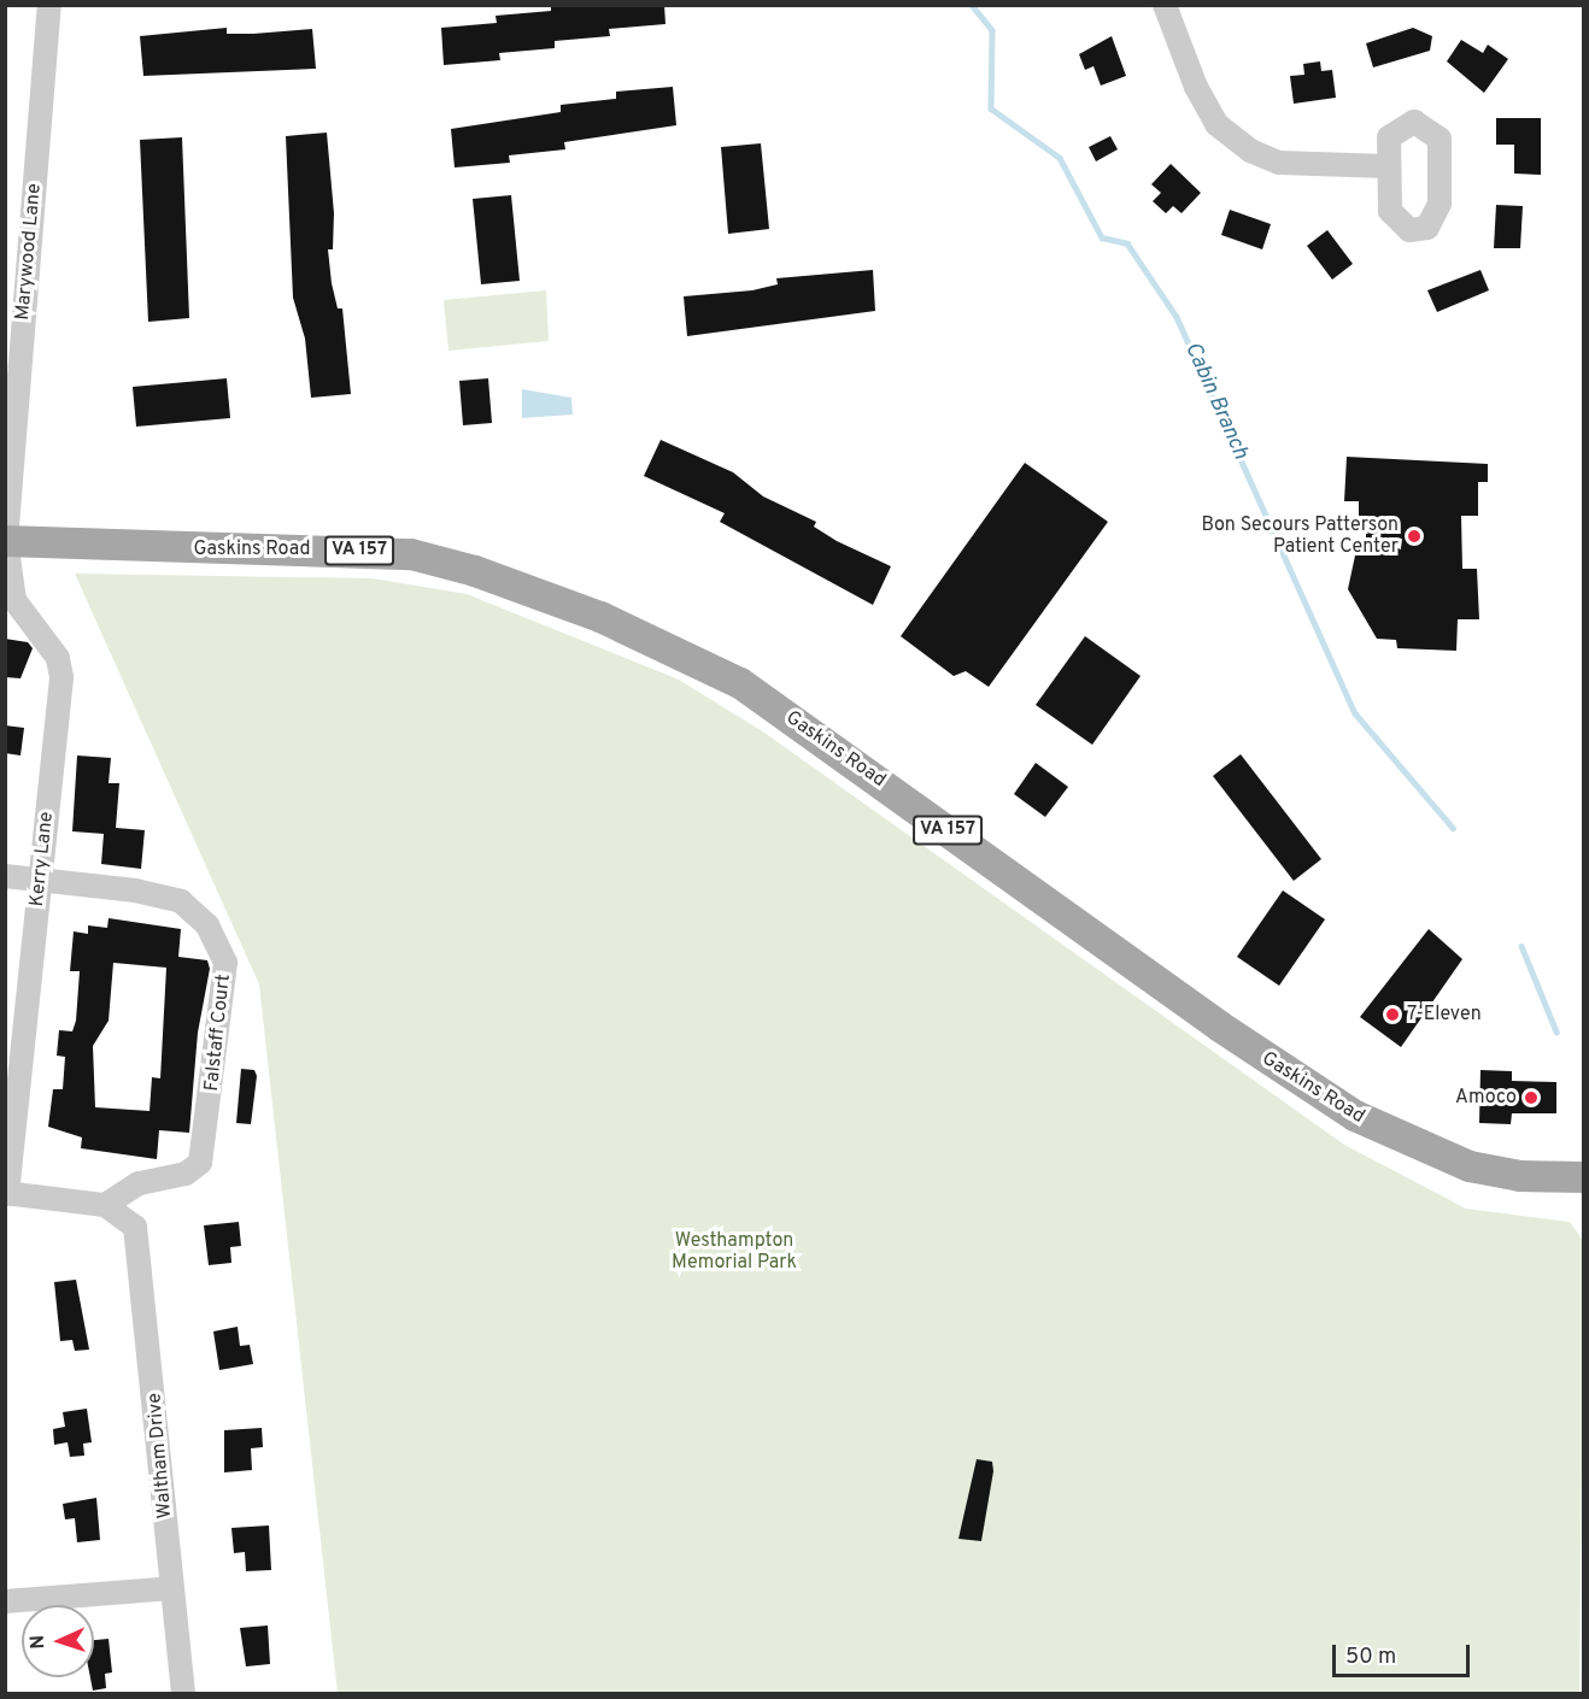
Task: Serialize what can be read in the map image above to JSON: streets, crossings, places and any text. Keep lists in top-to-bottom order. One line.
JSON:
{"streets":{"main road":["Gaskins Road","VA 157"],"street":["Marywood Lane","Kerry Lane","Falstaff Court","Waltham Drive"]},"crossings":[["Marywood Lane","Gaskins Road"],["Marywood Lane","Kerry Lane"],["Gaskins Road","Kerry Lane"],["Kerry Lane","Falstaff Court"],["Falstaff Court","Waltham Drive"]],"water":["Cabin Branch"],"parks":["Westhampton Memorial Park"],"places":["Bon Secours Patterson Patient Center","7-Eleven","Amoco"],"scale_bar":"50 m","north":"left"}
